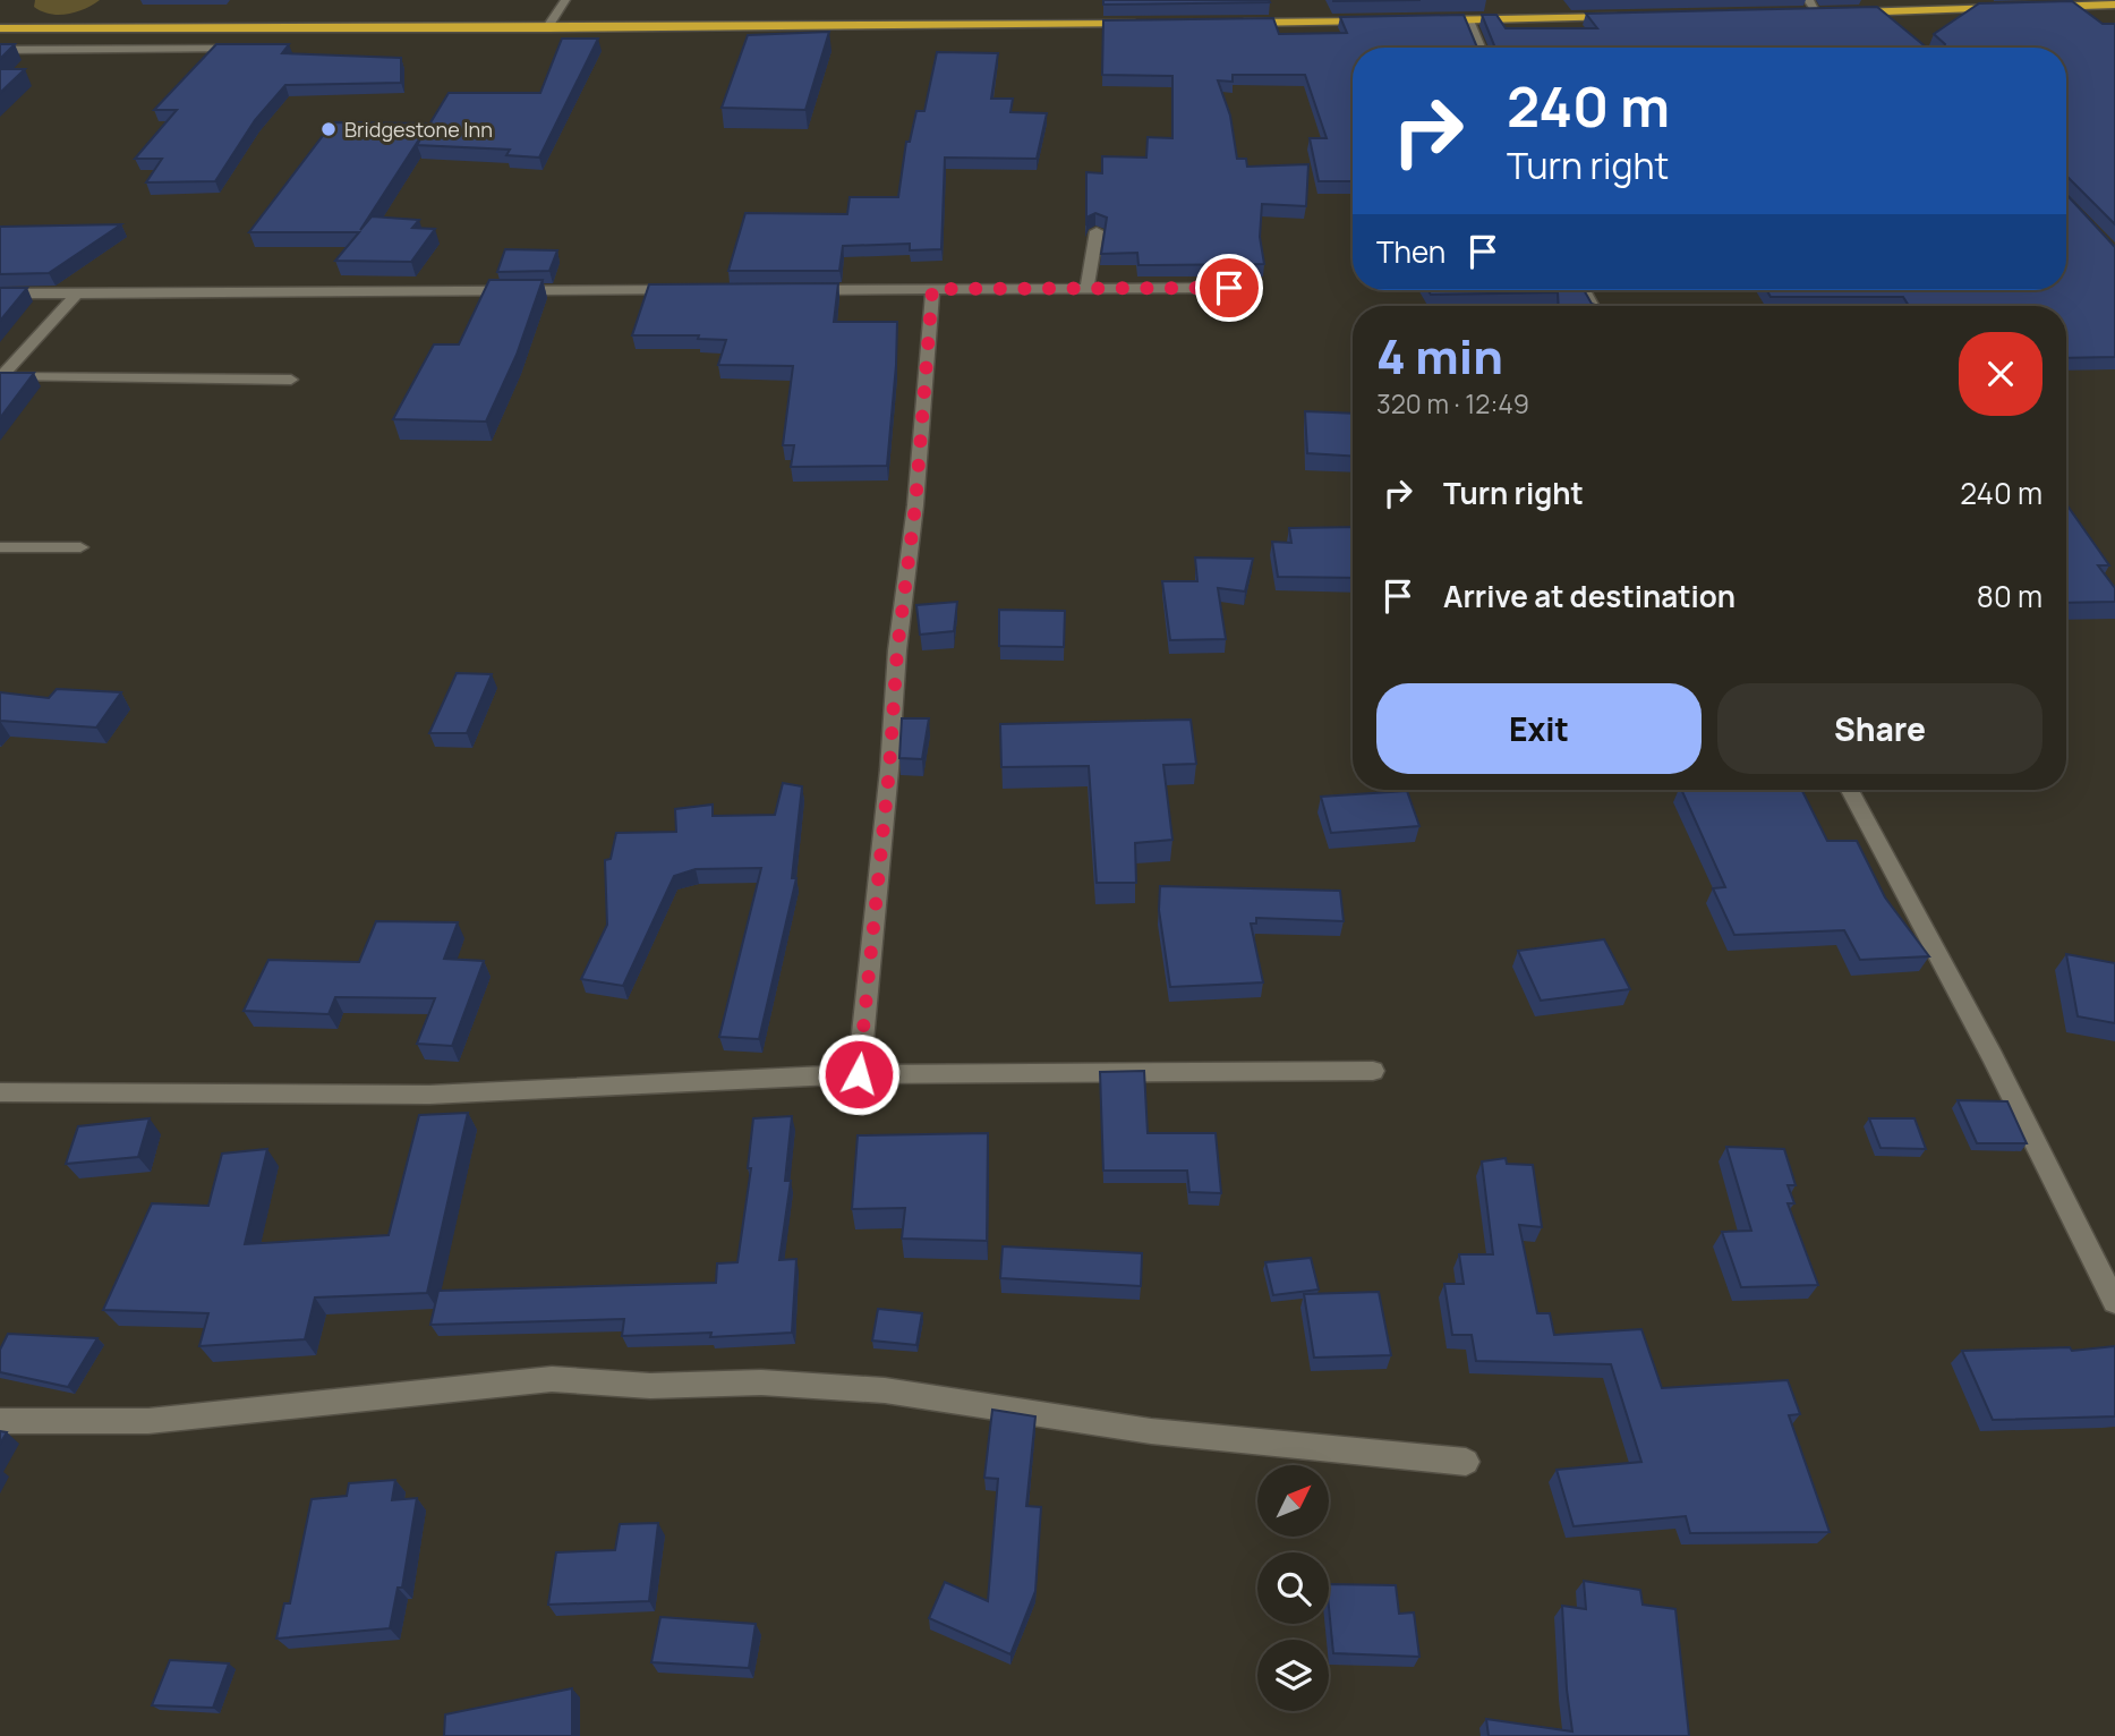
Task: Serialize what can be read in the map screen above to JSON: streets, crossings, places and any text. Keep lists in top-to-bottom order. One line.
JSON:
{"places":["Bridgestone Inn"],"north":"top right","page":{"turn":["240 m","Turn right"],"then":"Then","heading":["4 min","320 m · 12:49"],"list":[{"name":"Turn right","value":"240 m"},{"name":"Arrive at destination","value":"80 m"}],"buttons":["Exit","Share"]}}
